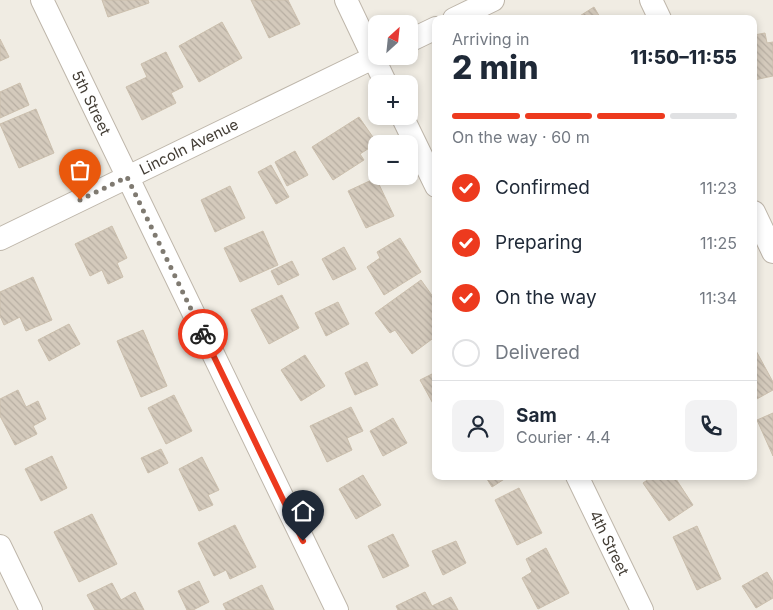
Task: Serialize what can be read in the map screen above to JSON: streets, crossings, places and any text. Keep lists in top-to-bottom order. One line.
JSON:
{"streets":{"street":["5th Street","Lincoln Avenue","4th Street"]},"crossings":[["5th Street","Lincoln Avenue"]],"north":"top right","page":{"map_buttons":["+","−"],"heading":["2 min","Arriving in","11:50–11:55"],"panel":["Sam","Courier · 4.4"],"bar":"On the way · 60 m","list":[["Confirmed","11:23"],["Preparing","11:25"],["On the way","11:34"],"Delivered"]}}
